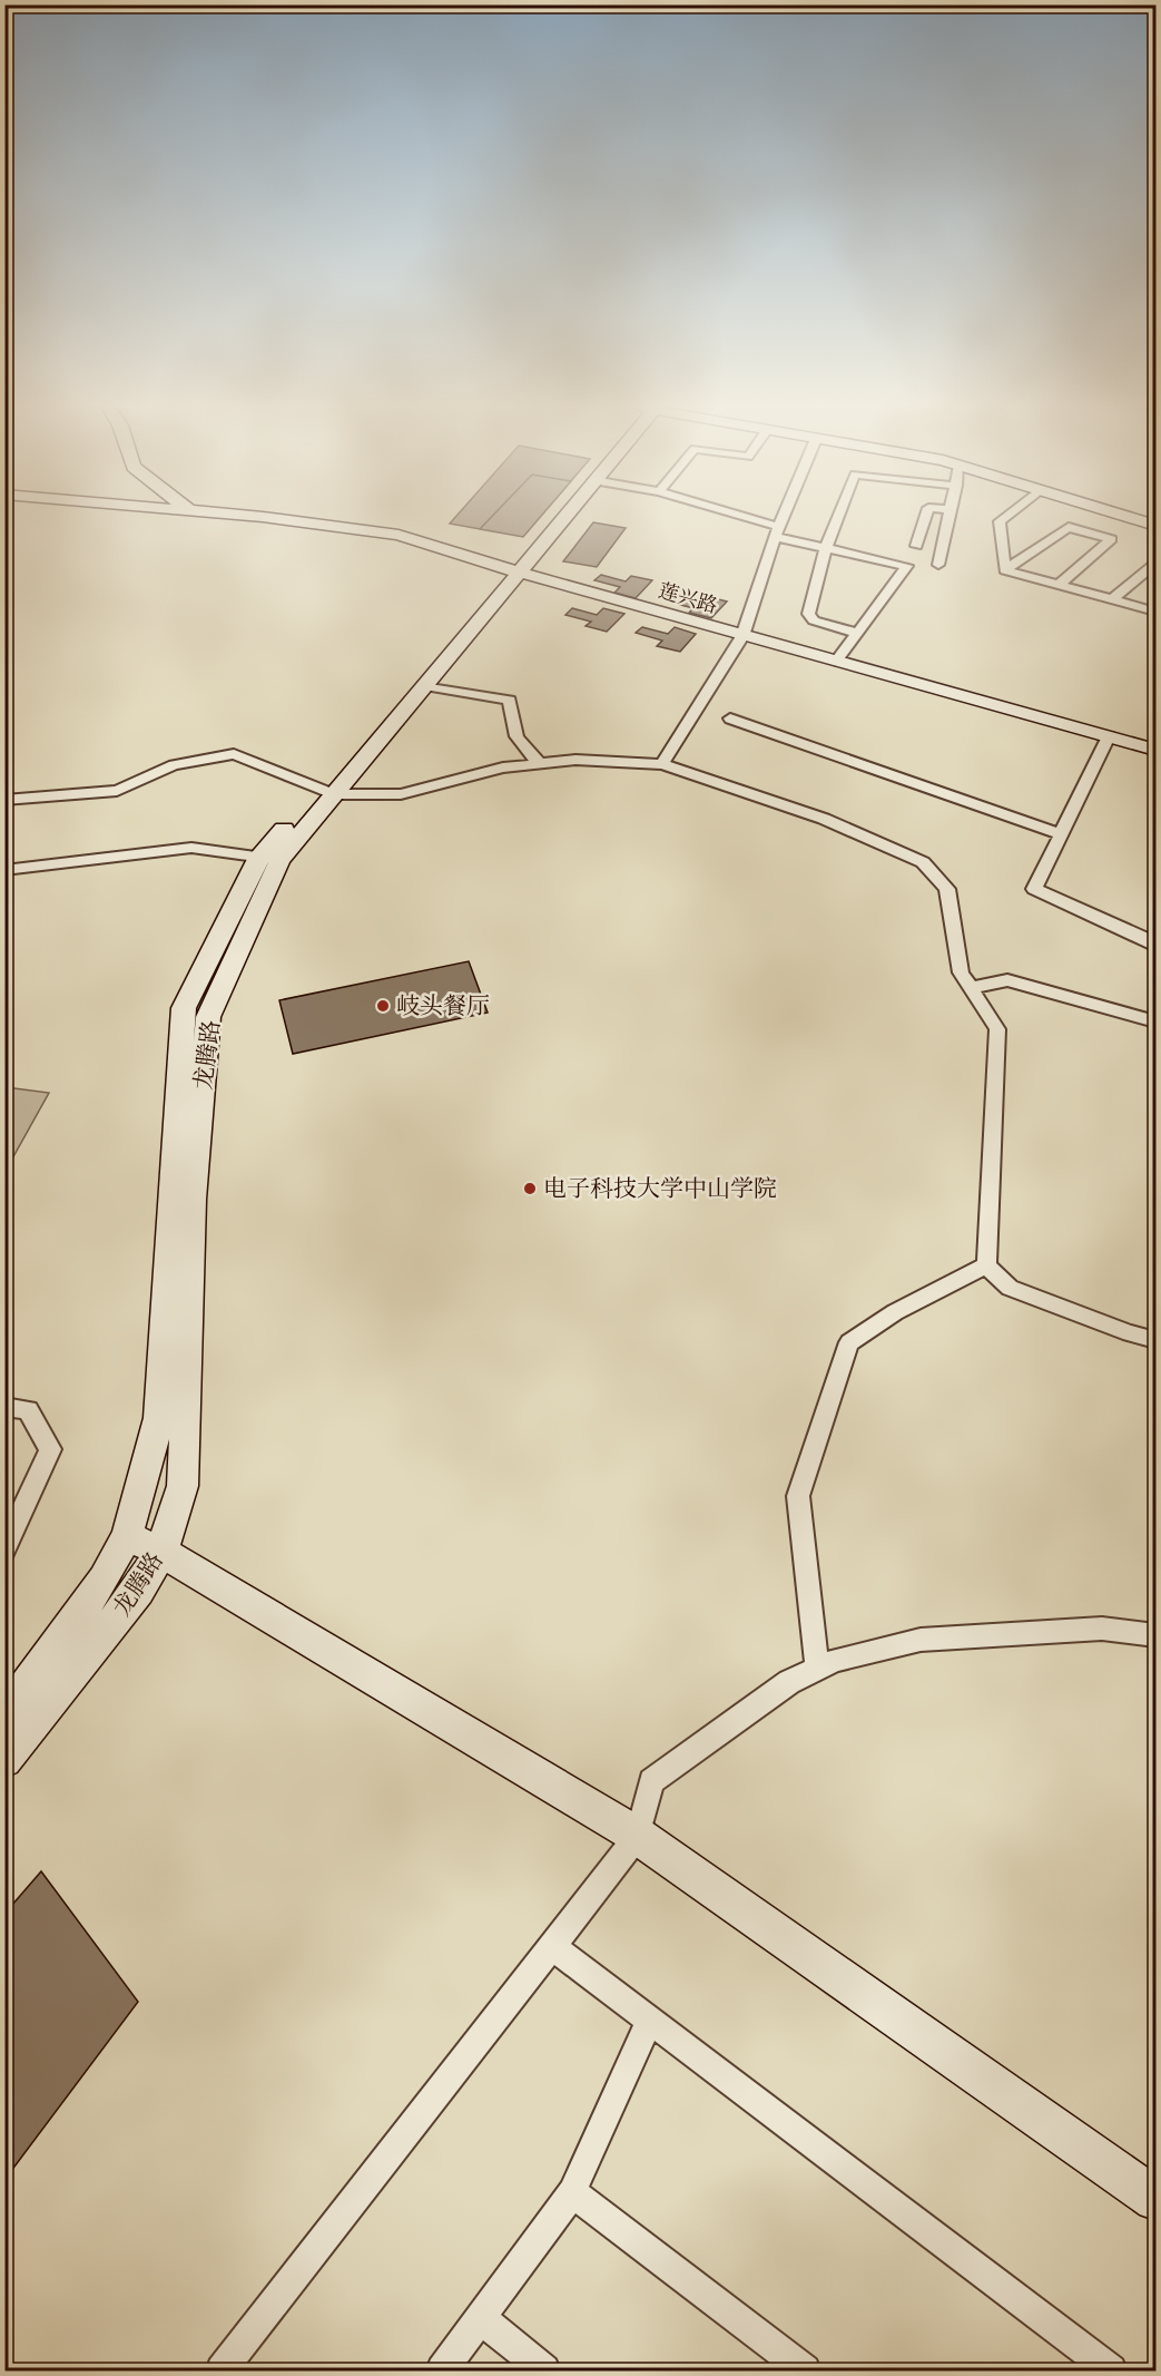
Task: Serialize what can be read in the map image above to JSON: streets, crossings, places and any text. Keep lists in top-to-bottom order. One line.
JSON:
{"streets":{"street":["莲兴路","龙腾路"]},"crossings":[["莲兴路","龙腾路"]],"places":["岐头餐厅","电子科技大学中山学院"]}
